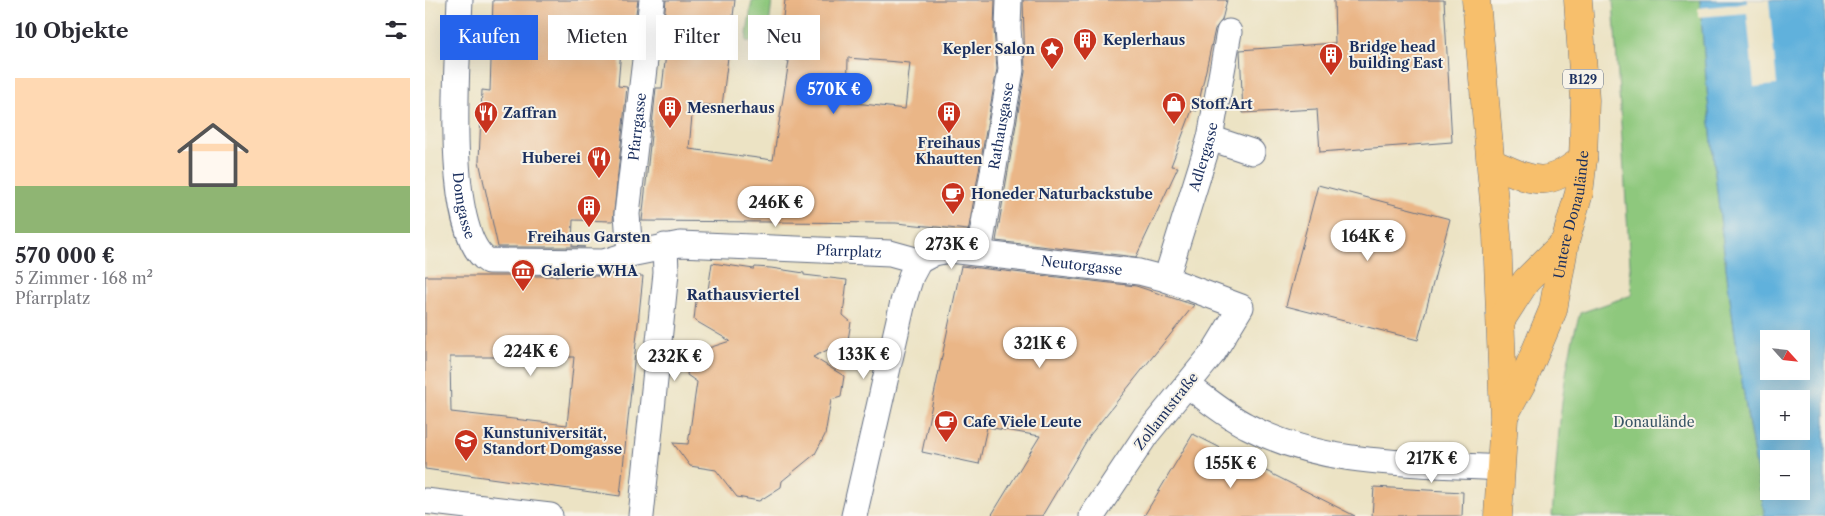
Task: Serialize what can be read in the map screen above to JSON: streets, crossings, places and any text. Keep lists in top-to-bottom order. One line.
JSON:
{"streets":{"main road":["B129","Untere Donaulände"],"street":["Pfarrgasse","Rathausgasse","Adlergasse","Domgasse","Pfarrplatz","Neutorgasse","Zollamtstraße"]},"crossings":[["Pfarrgasse","Domgasse"],["Pfarrgasse","Pfarrplatz"],["Rathausgasse","Neutorgasse"],["Adlergasse","Neutorgasse"],["Domgasse","Pfarrplatz"],["Pfarrplatz","Neutorgasse"],["Neutorgasse","Zollamtstraße"]],"districts":["Rathausviertel"],"parks":["Donaulände"],"places":{"building":["Keplerhaus","Bridge head building East","Mesnerhaus","Freihaus Khautten","Freihaus Garsten"],"place":["Kepler Salon"],"shop":["Stoff.Art"],"restaurant":["Zaffran","Huberei"],"cafe":["Honeder Naturbackstube","Cafe Viele Leute"],"museum":["Galerie WHA"],"school or university":["Kunstuniversität, Standort Domgasse"]},"north":"bottom right","page":{"heading":"10 Objekte","chip":["Kaufen","Mieten","Filter","Neu"],"list":[{"name":"570 000 €","note":"5 Zimmer · 168 m² · Pfarrplatz"}],"price":["570K €","246K €","164K €","273K €","321K €","224K €","133K €","232K €","217K €","155K €"],"map_buttons":["+","−"]}}
